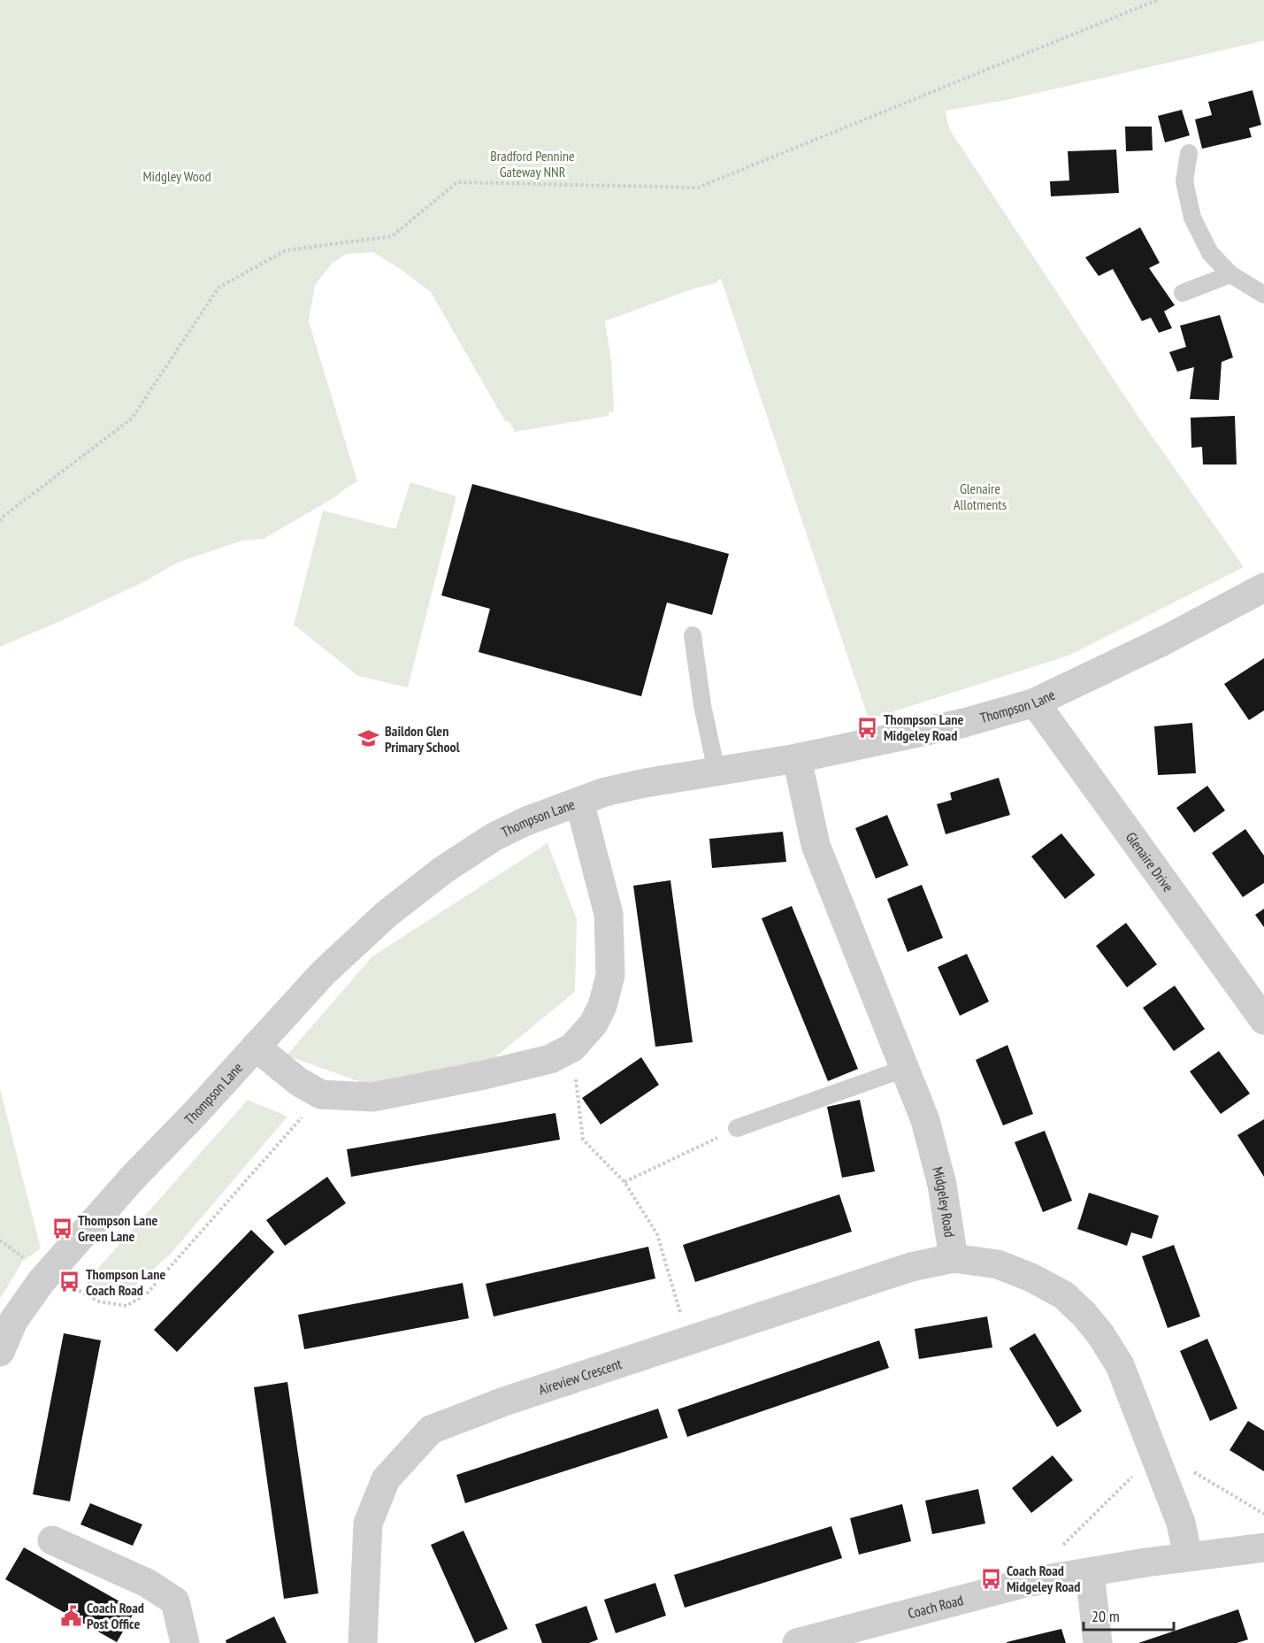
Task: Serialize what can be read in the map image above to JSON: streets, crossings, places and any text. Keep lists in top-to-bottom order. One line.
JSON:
{"streets":{"street":["Thompson Lane","Glenaire Drive","Midgeley Road","Aireview Crescent","Coach Road"]},"crossings":[["Thompson Lane","Glenaire Drive"],["Thompson Lane","Midgeley Road"],["Midgeley Road","Aireview Crescent"],["Midgeley Road","Coach Road"]],"parks":["Bradford Pennine Gateway NNR","Midgley Wood","Glenaire Allotments"],"places":{"bus stop":["Thompson Lane Midgeley Road","Thompson Lane Green Lane","Thompson Lane Coach Road","Coach Road Midgeley Road"],"school or university":["Baildon Glen Primary School"],"public building":["Coach Road Post Office"]},"scale_bar":"20 m"}
